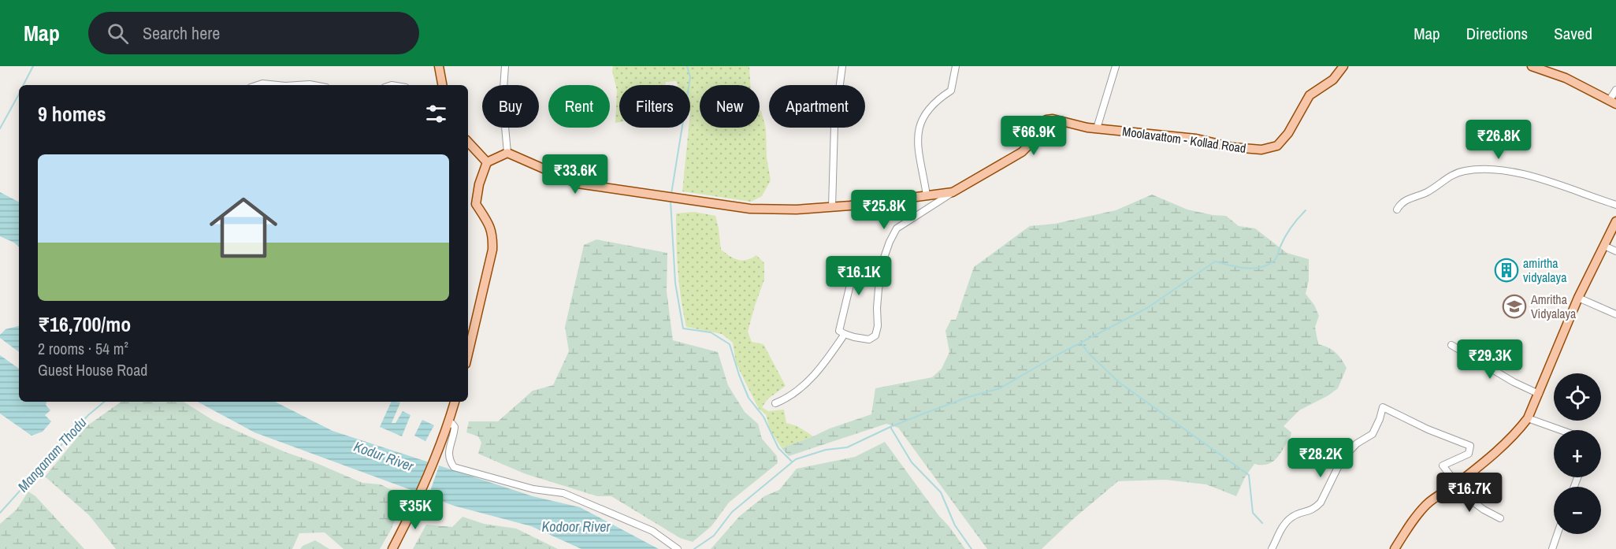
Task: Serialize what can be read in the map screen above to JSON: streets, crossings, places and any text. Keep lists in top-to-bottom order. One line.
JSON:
{"streets":{"main road":["Moolavattom - Kollad Road"]},"water":["Manganam Thodu","Kodur River","Kodoor River"],"places":{"building":["amirtha vidyalaya"],"school or university":["Amritha Vidyalaya"]},"page":{"header":"Map","search":"Search here","nav":["Map","Directions","Saved"],"chip":["Buy","Rent","Filters","New","Apartment"],"heading":"9 homes","price":["₹66.9K","₹26.8K","₹33.6K","₹25.8K","₹16.1K","₹29.3K","₹28.2K","₹16.7K","₹35K"],"list":[{"name":"₹16,700/mo","note":"2 rooms · 54 m² · Guest House Road"}],"map_buttons":["+","−"]}}
